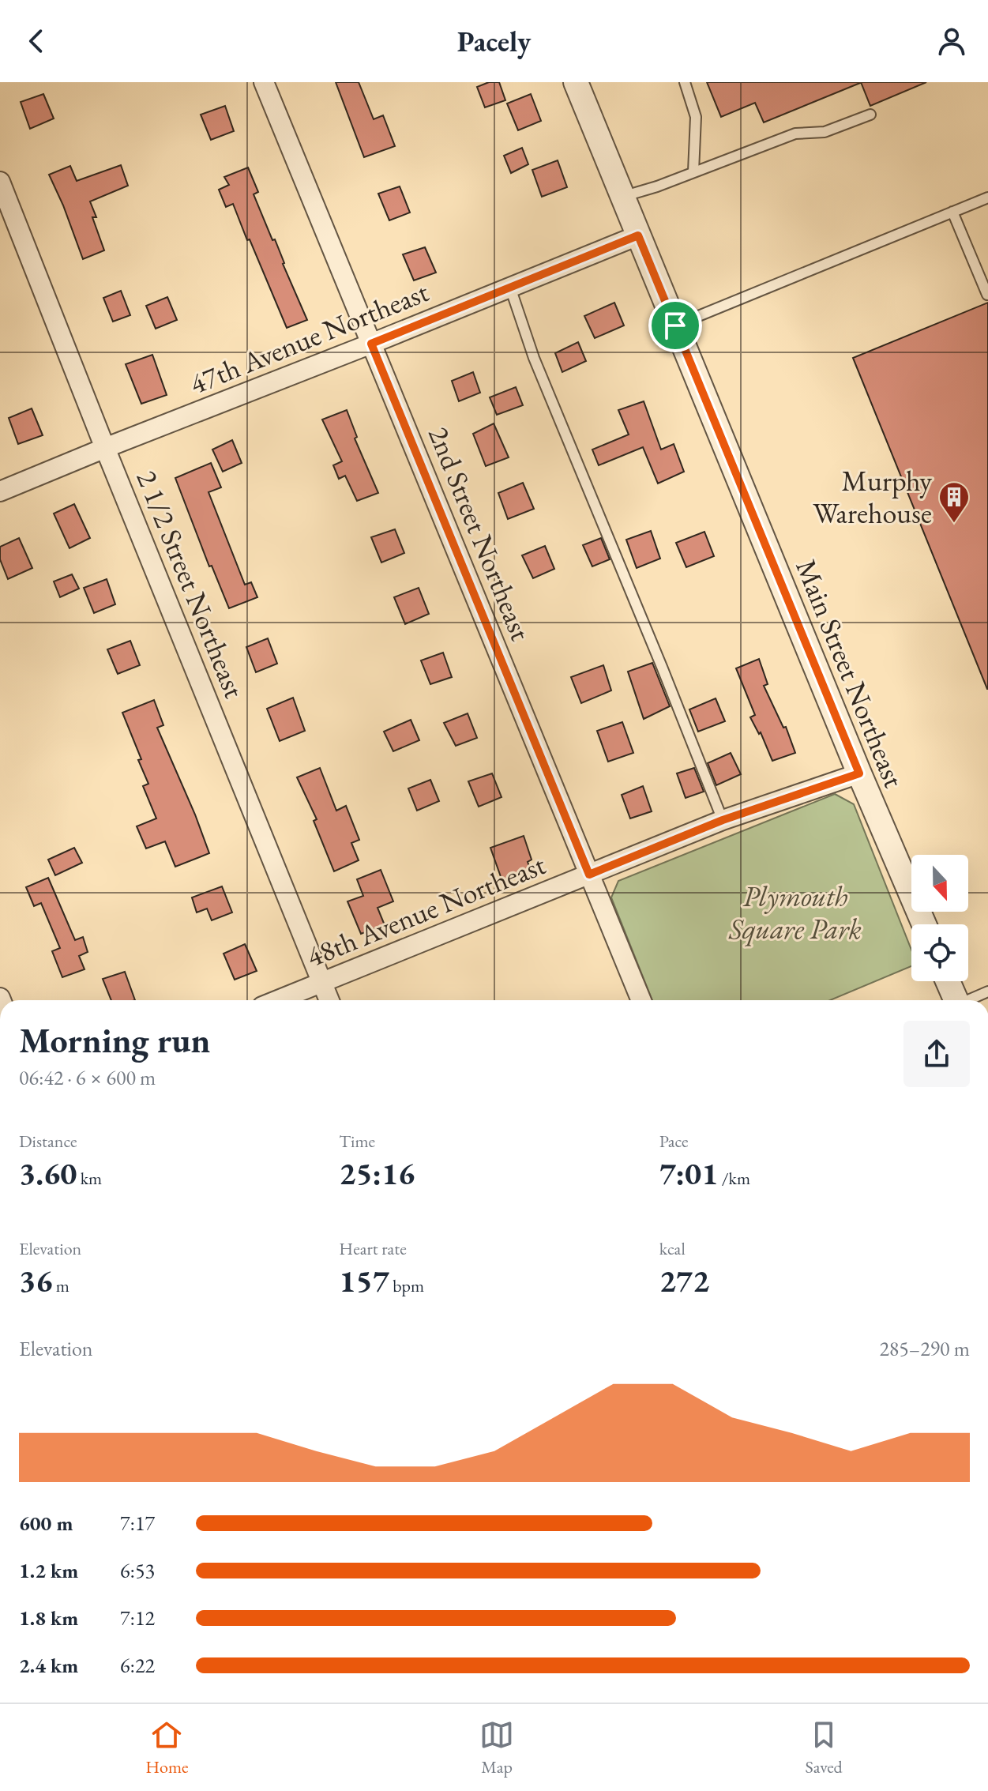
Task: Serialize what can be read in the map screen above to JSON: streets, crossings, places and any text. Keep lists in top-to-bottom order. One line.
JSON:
{"streets":{"street":["47th Avenue Northeast","2nd Street Northeast","2 1/2 Street Northeast","Main Street Northeast","48th Avenue Northeast"]},"crossings":[["47th Avenue Northeast","2nd Street Northeast"],["47th Avenue Northeast","2 1/2 Street Northeast"],["47th Avenue Northeast","Main Street Northeast"],["2nd Street Northeast","48th Avenue Northeast"],["2 1/2 Street Northeast","48th Avenue Northeast"],["Main Street Northeast","48th Avenue Northeast"]],"parks":["Plymouth Square Park"],"places":{"building":["Murphy Warehouse"]},"north":"bottom","page":{"header":"Pacely","heading":["Morning run","06:42 · 6 × 600 m"],"stats":[["Distance","3.60 km"],["Time","25:16"],["Pace","7:01 /km"],["Elevation","36 m"],["Heart rate","157 bpm"],["kcal","272"]],"chart":["Elevation","285–290 m"],"list":[{"name":"600 m","note":"7:17"},{"name":"1.2 km","note":"6:53"},{"name":"1.8 km","note":"7:12"},{"name":"2.4 km","note":"6:22"}],"tabs":["Home","Map","Saved"]}}
